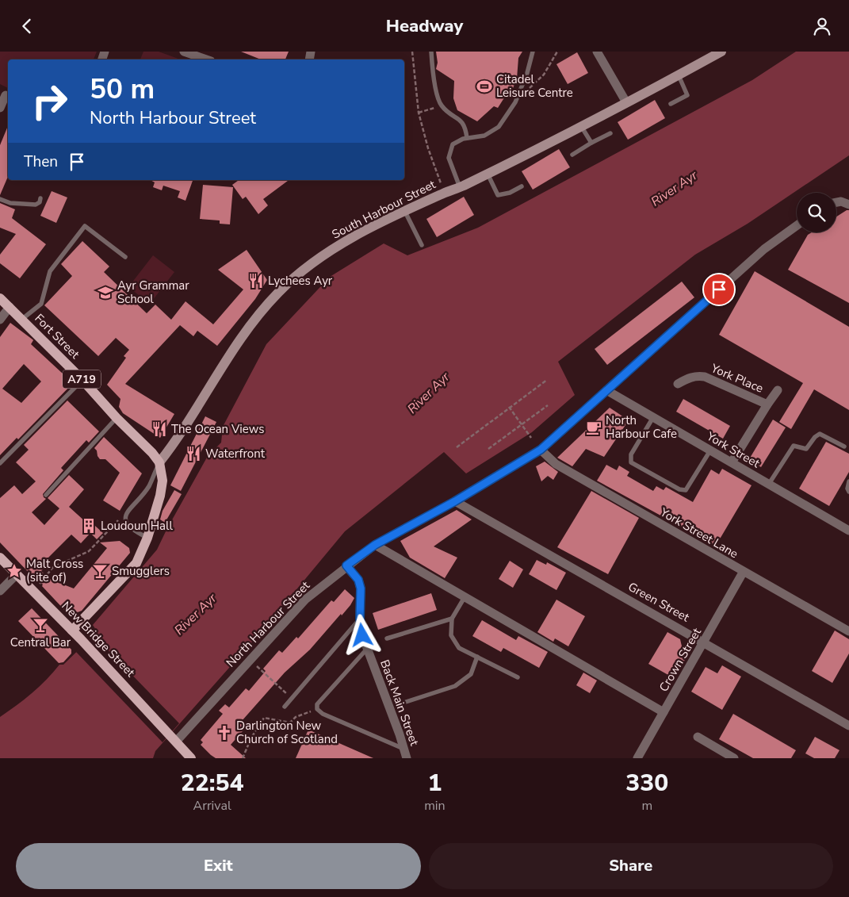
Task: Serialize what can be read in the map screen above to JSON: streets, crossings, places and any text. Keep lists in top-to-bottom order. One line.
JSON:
{"streets":{"main road":["South Harbour Street","Fort Street","A719","New Bridge Street"],"street":["York Place","York Street","York Street Lane","Green Street","North Harbour Street","Crown Street","Back Main Street"]},"crossings":[["South Harbour Street","Fort Street"],["York Place","York Street"],["York Street","North Harbour Street"],["York Street Lane","North Harbour Street"],["York Street Lane","Crown Street"],["Green Street","North Harbour Street"],["Green Street","Crown Street"],["North Harbour Street","New Bridge Street"],["North Harbour Street","Back Main Street"]],"water":["River Ayr"],"places":{"sports":["Citadel Leisure Centre"],"restaurant":["Lychees Ayr","The Ocean Views","Waterfront"],"school or university":["Ayr Grammar School"],"cafe":["North Harbour Cafe"],"building":["Loudoun Hall"],"place":["Malt Cross (site of)"],"bar":["Smugglers","Central Bar"],"church":["Darlington New Church of Scotland"]},"page":{"header":"Headway","turn":["50 m","North Harbour Street"],"then":"Then","eta":["22:54","Arrival","1","min","330","m"],"buttons":["Exit","Share"]}}
